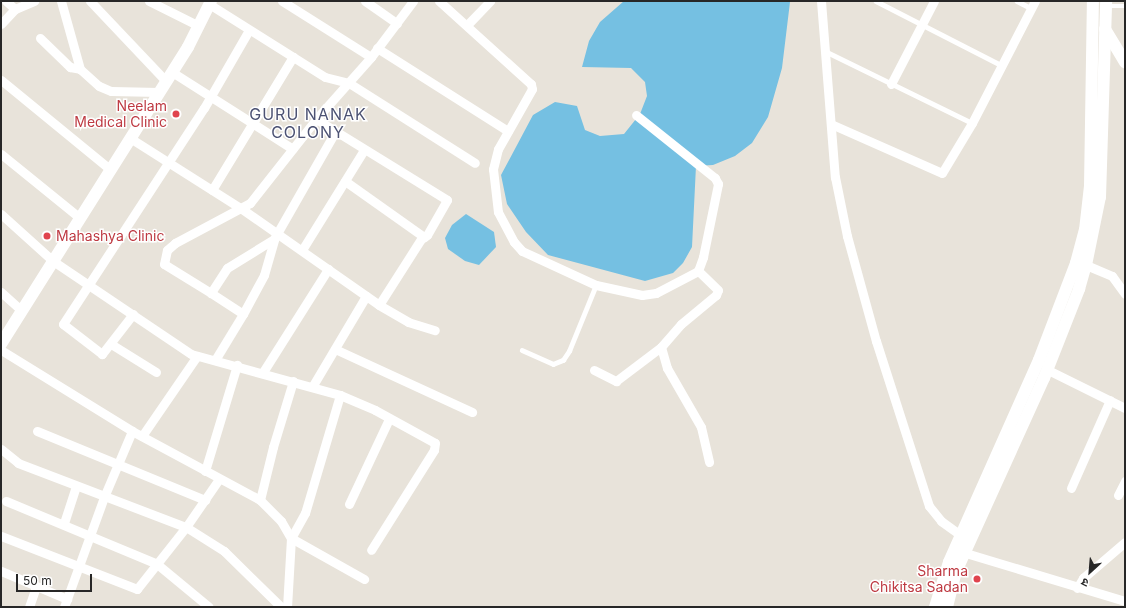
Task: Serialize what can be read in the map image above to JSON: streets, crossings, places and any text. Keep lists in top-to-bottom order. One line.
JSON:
{"districts":["GURU NANAK COLONY"],"places":["Neelam Medical Clinic","Mahashya Clinic","Sharma Chikitsa Sadan"],"scale_bar":"50 m","north":"bottom left"}
